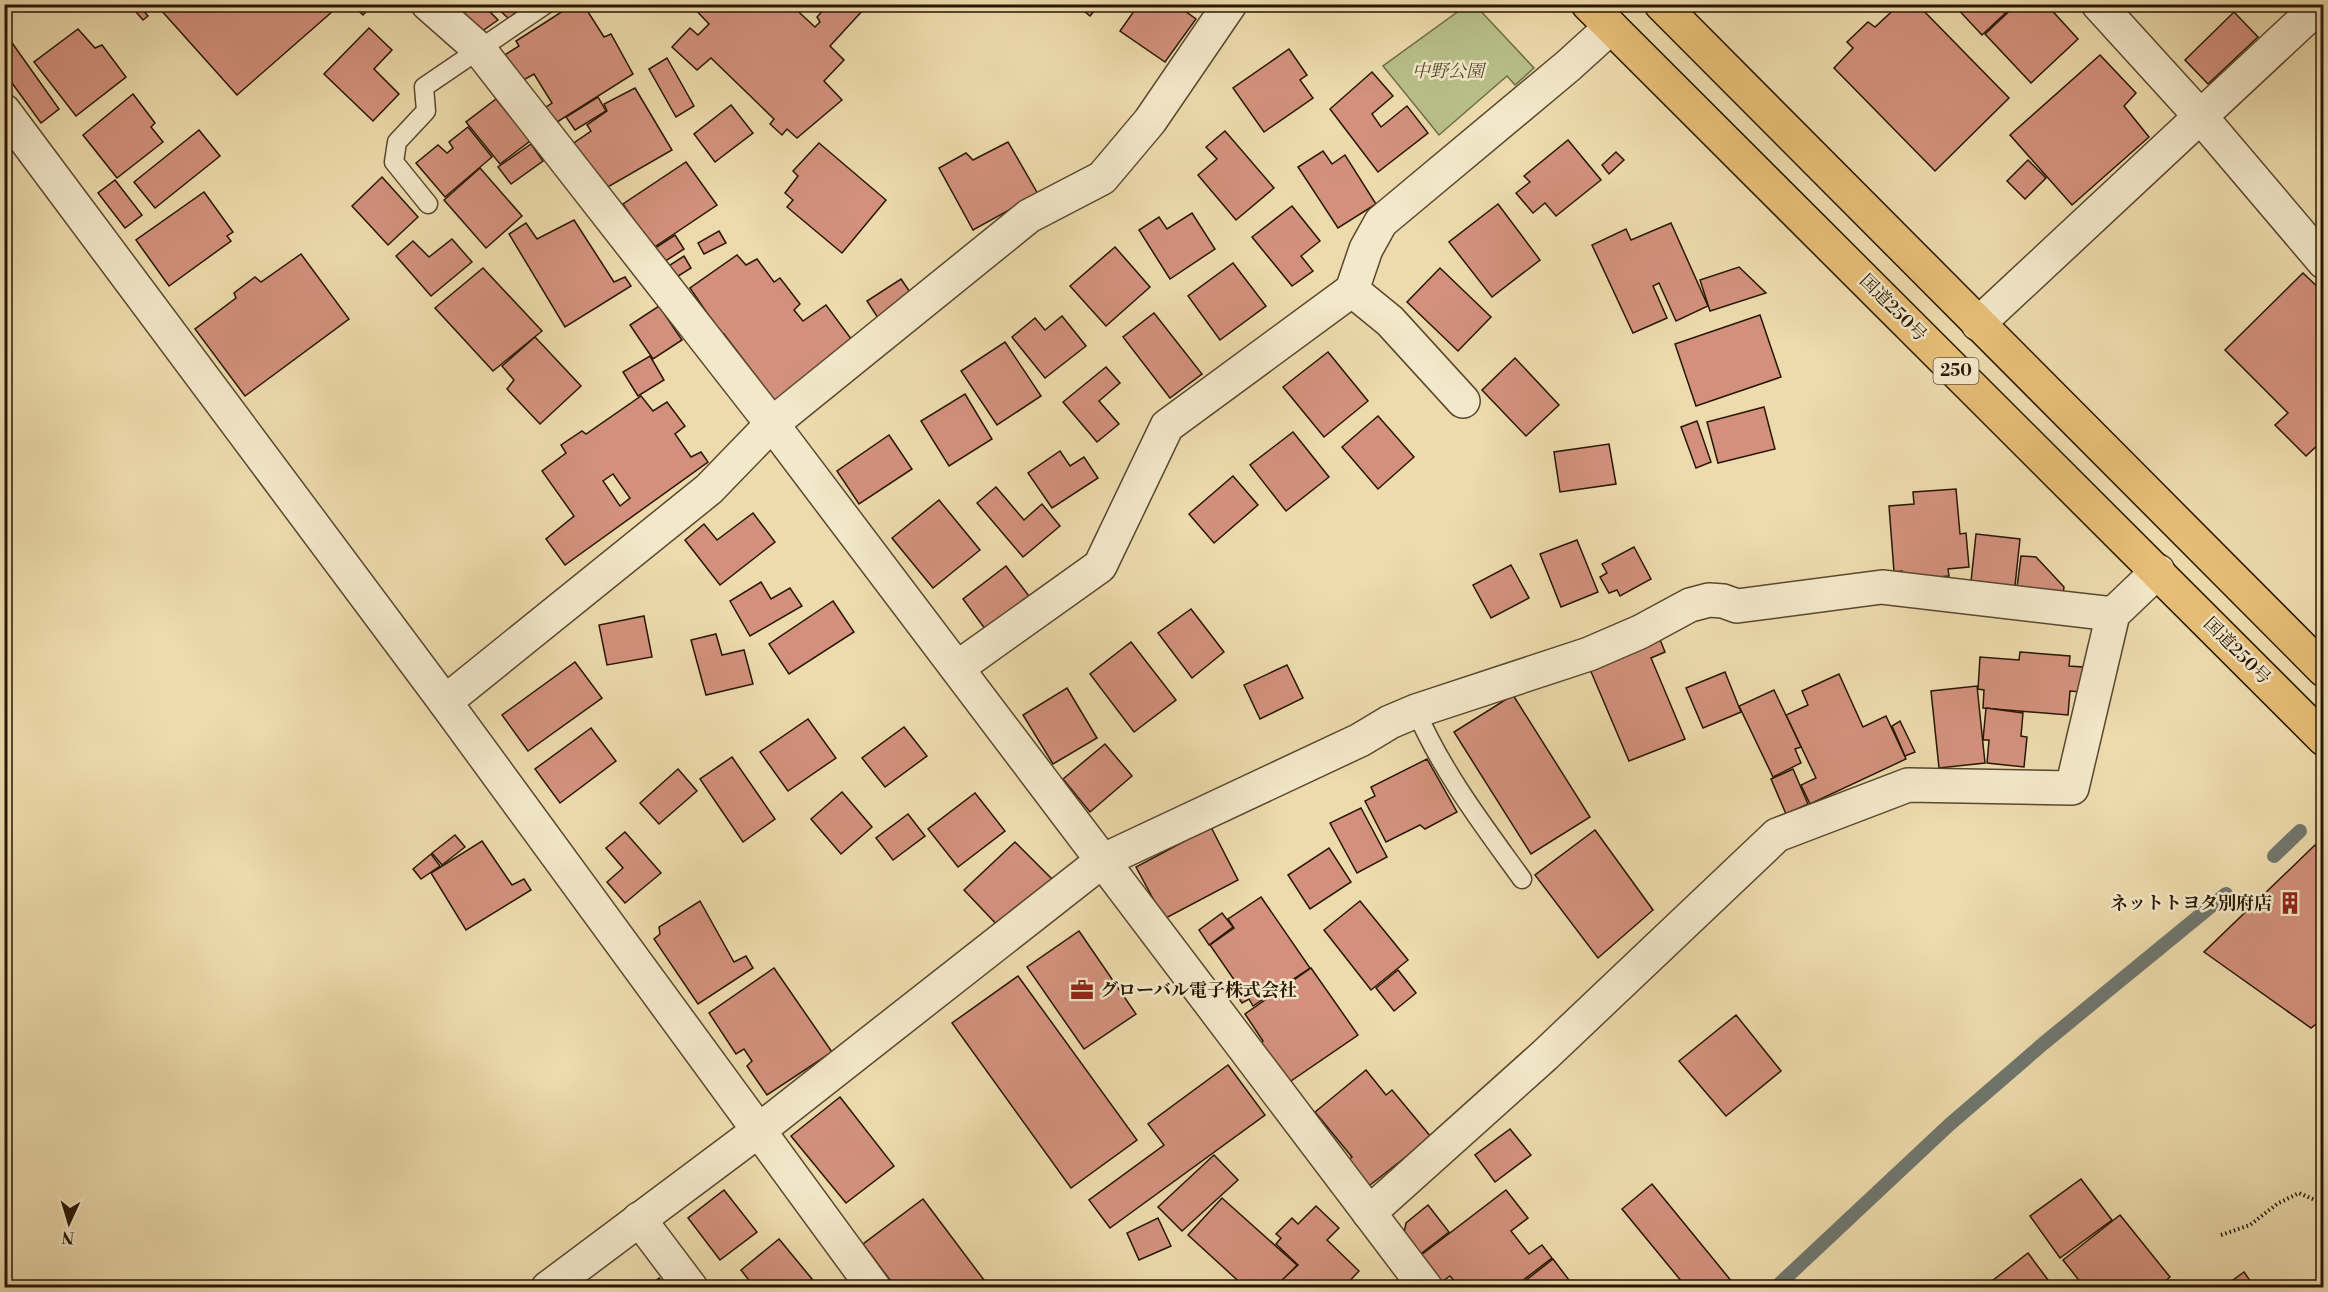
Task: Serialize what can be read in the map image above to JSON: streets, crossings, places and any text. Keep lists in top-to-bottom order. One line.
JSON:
{"streets":{"highway":["国道250号","250"]},"parks":["中野公園"],"places":{"building":["ネットトヨタ別府店"],"office":["グローバル電子株式会社"]},"north":"bottom"}
